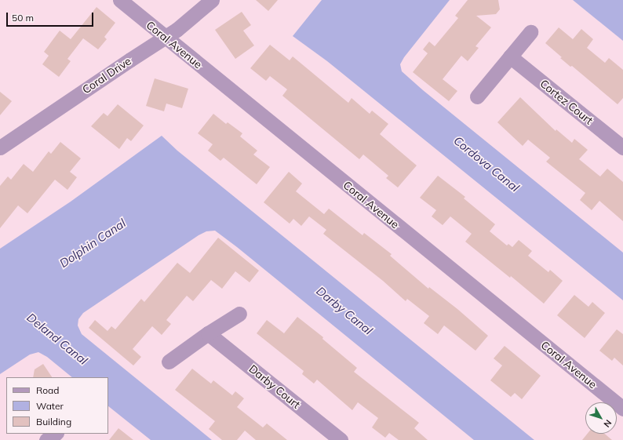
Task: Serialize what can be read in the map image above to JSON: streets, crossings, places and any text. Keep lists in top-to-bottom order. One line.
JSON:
{"streets":{"street":["Coral Avenue","Coral Drive","Cortez Court","Darby Court"]},"crossings":[["Coral Avenue","Coral Drive"]],"water":["Cordova Canal","Dolphin Canal","Darby Canal","Deland Canal"],"legend":["Road","Water","Building"],"scale_bar":"50 m","north":"bottom right"}
